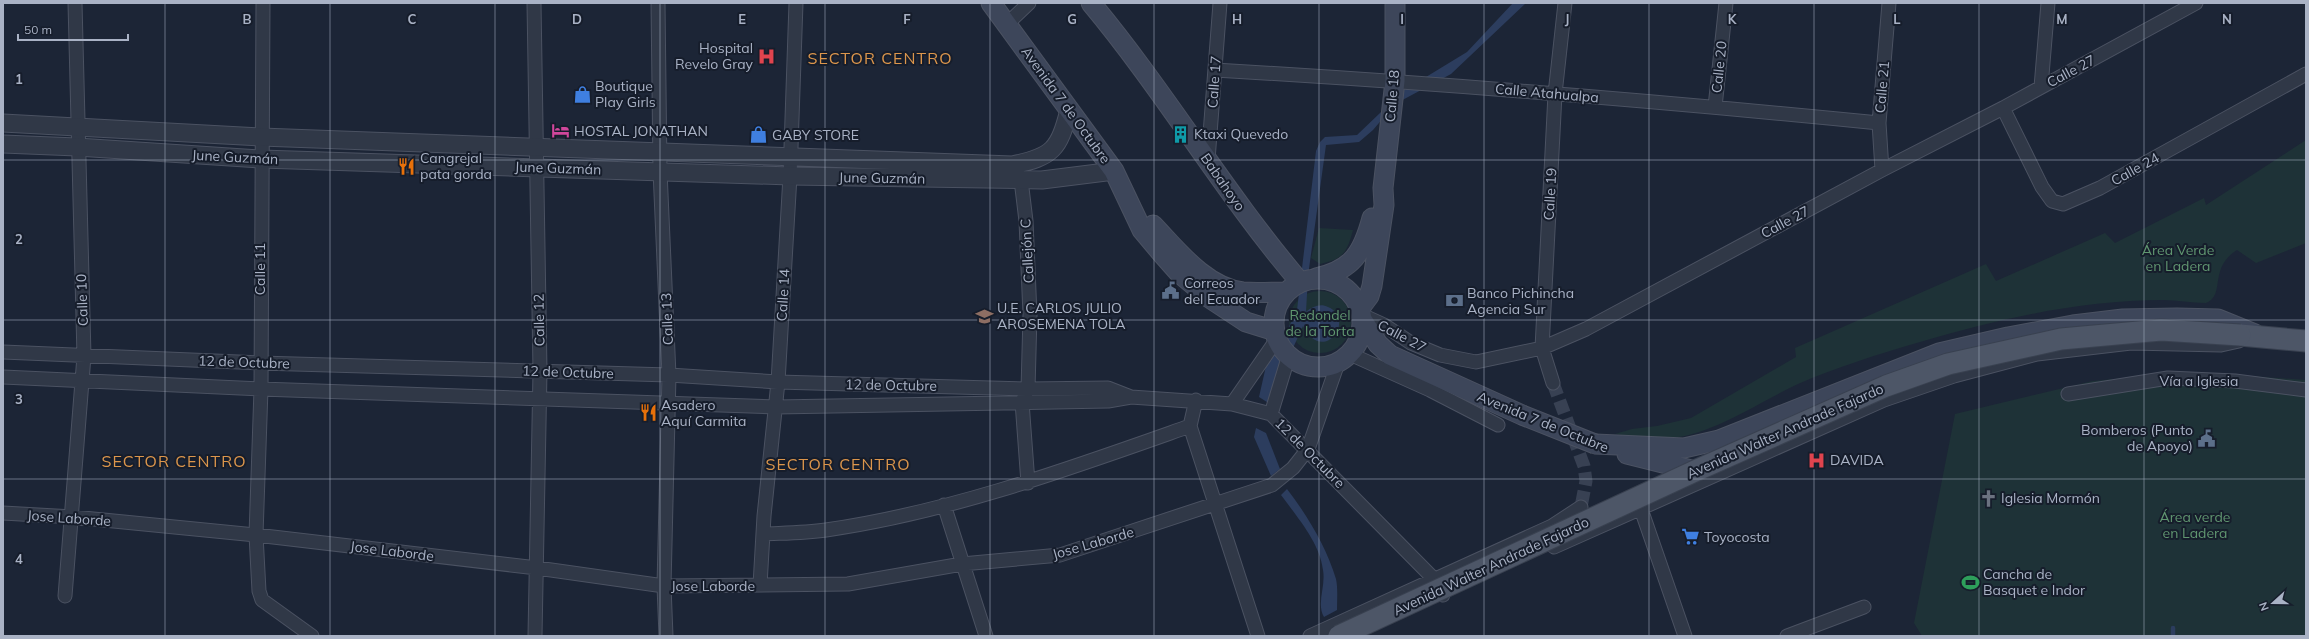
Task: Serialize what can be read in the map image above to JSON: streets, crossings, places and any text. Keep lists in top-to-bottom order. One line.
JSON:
{"streets":{"main road":["Calle 18","Avenida 7 de Octubre","Babahoyo","Avenida Walter Andrade Fajardo"],"street":["Calle 20","Calle 27","Calle 17","Calle 21","Calle Atahualpa","June Guzmán","Calle 24","Calle 19","Callejón C","Calle 11","Calle 14","Calle 10","Calle 13","Calle 12","12 de Octubre","Vía a Iglesia","Jose Laborde"]},"crossings":[["Calle 20","Calle Atahualpa"],["Calle 27","Calle 21"],["Calle 27","Calle 18"],["Calle 27","Avenida 7 de Octubre"],["Calle 27","Calle 24"],["Calle 27","Babahoyo"],["Calle 27","Calle 19"],["Calle 27","Jose Laborde"],["Calle 17","Calle Atahualpa"],["Calle 17","Babahoyo"],["Calle 21","Calle Atahualpa"],["Calle Atahualpa","Calle 18"],["Calle Atahualpa","Calle 19"],["Calle 18","Avenida 7 de Octubre"],["Calle 18","Babahoyo"],["Calle 18","Jose Laborde"],["Avenida 7 de Octubre","June Guzmán"],["Avenida 7 de Octubre","Babahoyo"],["Avenida 7 de Octubre","Avenida Walter Andrade Fajardo"],["Avenida 7 de Octubre","Jose Laborde"],["June Guzmán","Callejón C"],["June Guzmán","Calle 11"],["June Guzmán","Calle 14"],["June Guzmán","Calle 10"],["June Guzmán","Calle 13"],["June Guzmán","Calle 12"],["Babahoyo","Jose Laborde"],["Callejón C","12 de Octubre"],["Calle 11","12 de Octubre"],["Calle 11","Jose Laborde"],["Calle 14","12 de Octubre"],["Calle 14","Jose Laborde"],["Calle 10","12 de Octubre"],["Calle 10","Jose Laborde"],["Calle 13","12 de Octubre"],["Calle 13","Jose Laborde"],["Calle 12","12 de Octubre"],["Calle 12","Jose Laborde"],["12 de Octubre","Avenida Walter Andrade Fajardo"],["12 de Octubre","Jose Laborde"]],"districts":["SECTOR CENTRO","SECTOR CENTRO","SECTOR CENTRO"],"parks":["Área Verde en Ladera","Redondel de la Torta","Área verde en Ladera"],"places":{"hospital":["Hospital Revelo Gray","DAVIDA"],"shop":["Boutique Play Girls","GABY STORE"],"hotel":["HOSTAL JONATHAN"],"building":["Ktaxi Quevedo"],"restaurant":["Cangrejal pata gorda","Asadero Aquí Carmita"],"public building":["Correos del Ecuador","Bomberos (Punto de Apoyo)"],"bank":["Banco Pichincha Agencia Sur"],"school or university":["U.E. CARLOS JULIO AROSEMENA TOLA"],"church":["Iglesia Mormón"],"supermarket":["Toyocosta"],"sports":["Cancha de Basquet e Indor"]},"scale_bar":"50 m","north":"left","grid":{"columns":["B","C","D","E","F","G","H","I","J","K","L","M","N"],"rows":["1","2","3","4"]}}
